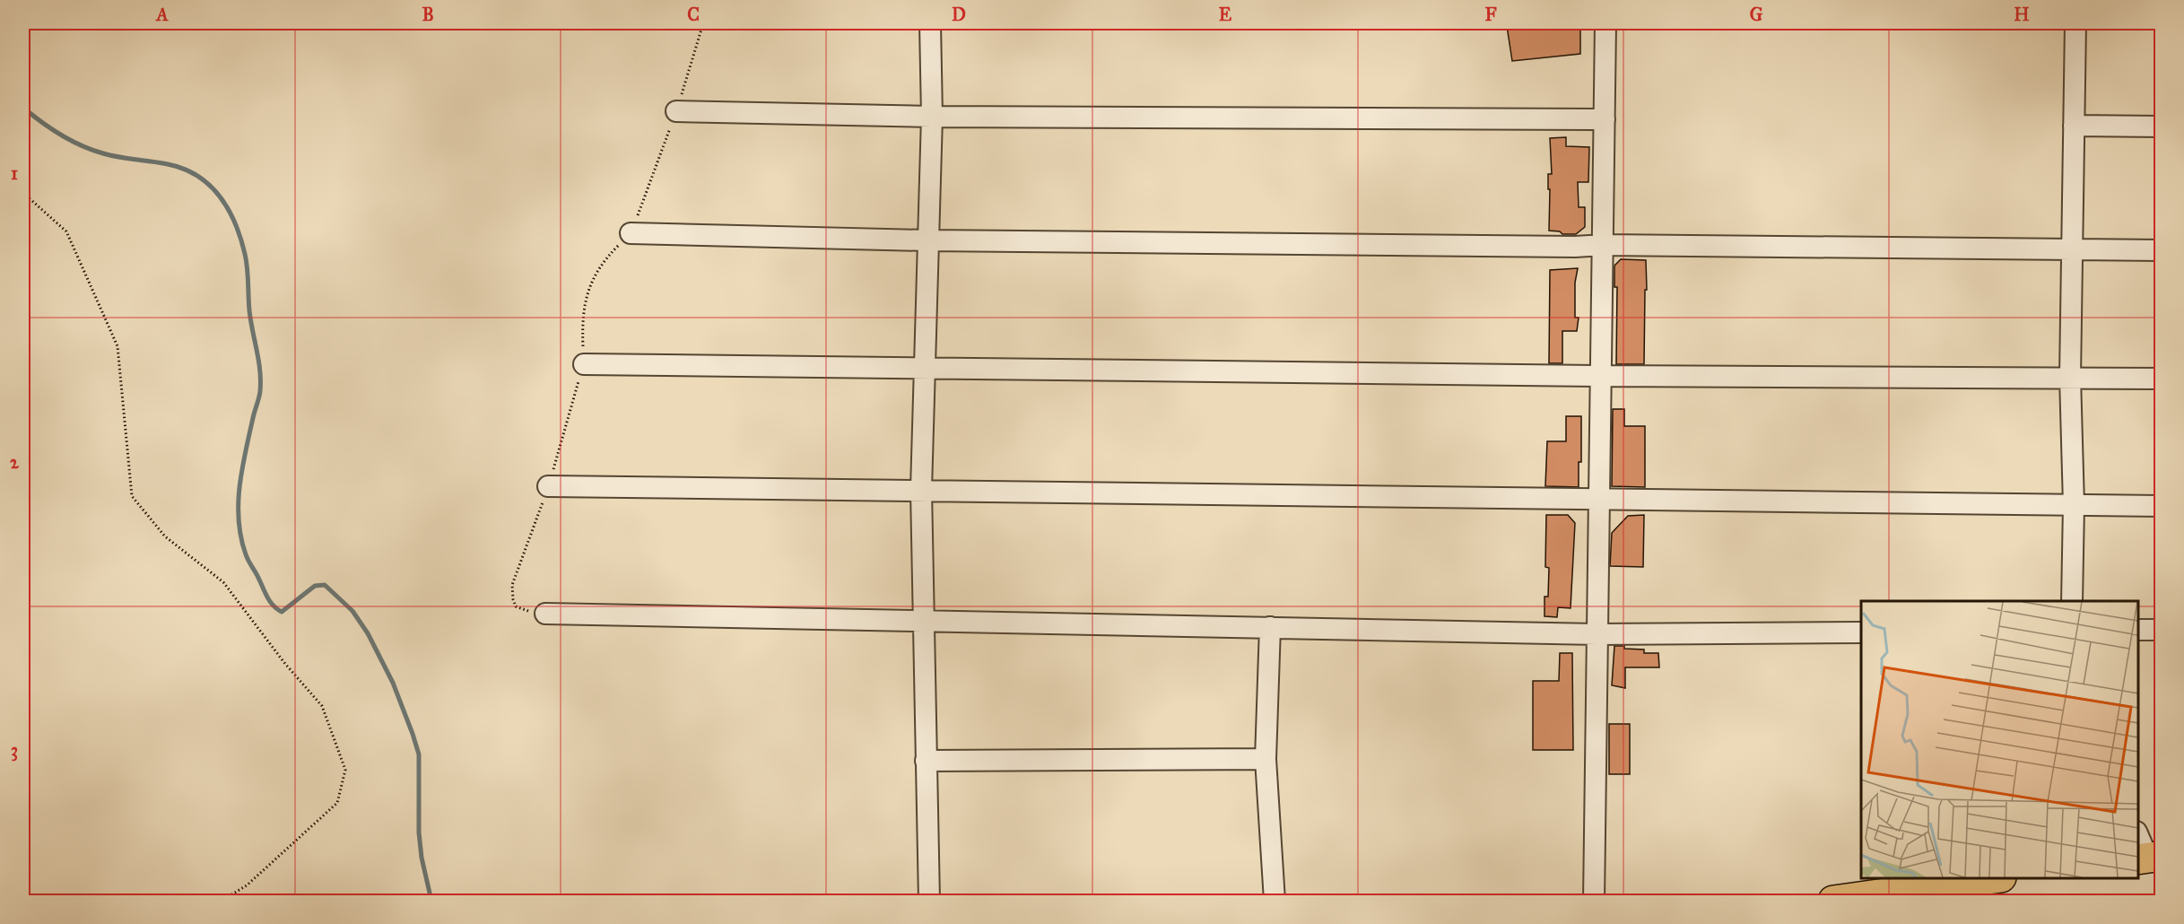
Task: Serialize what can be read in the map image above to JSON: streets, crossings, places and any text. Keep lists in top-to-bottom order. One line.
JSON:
{"grid":{"columns":["A","B","C","D","E","F","G","H"],"rows":["1","2","3"]}}
